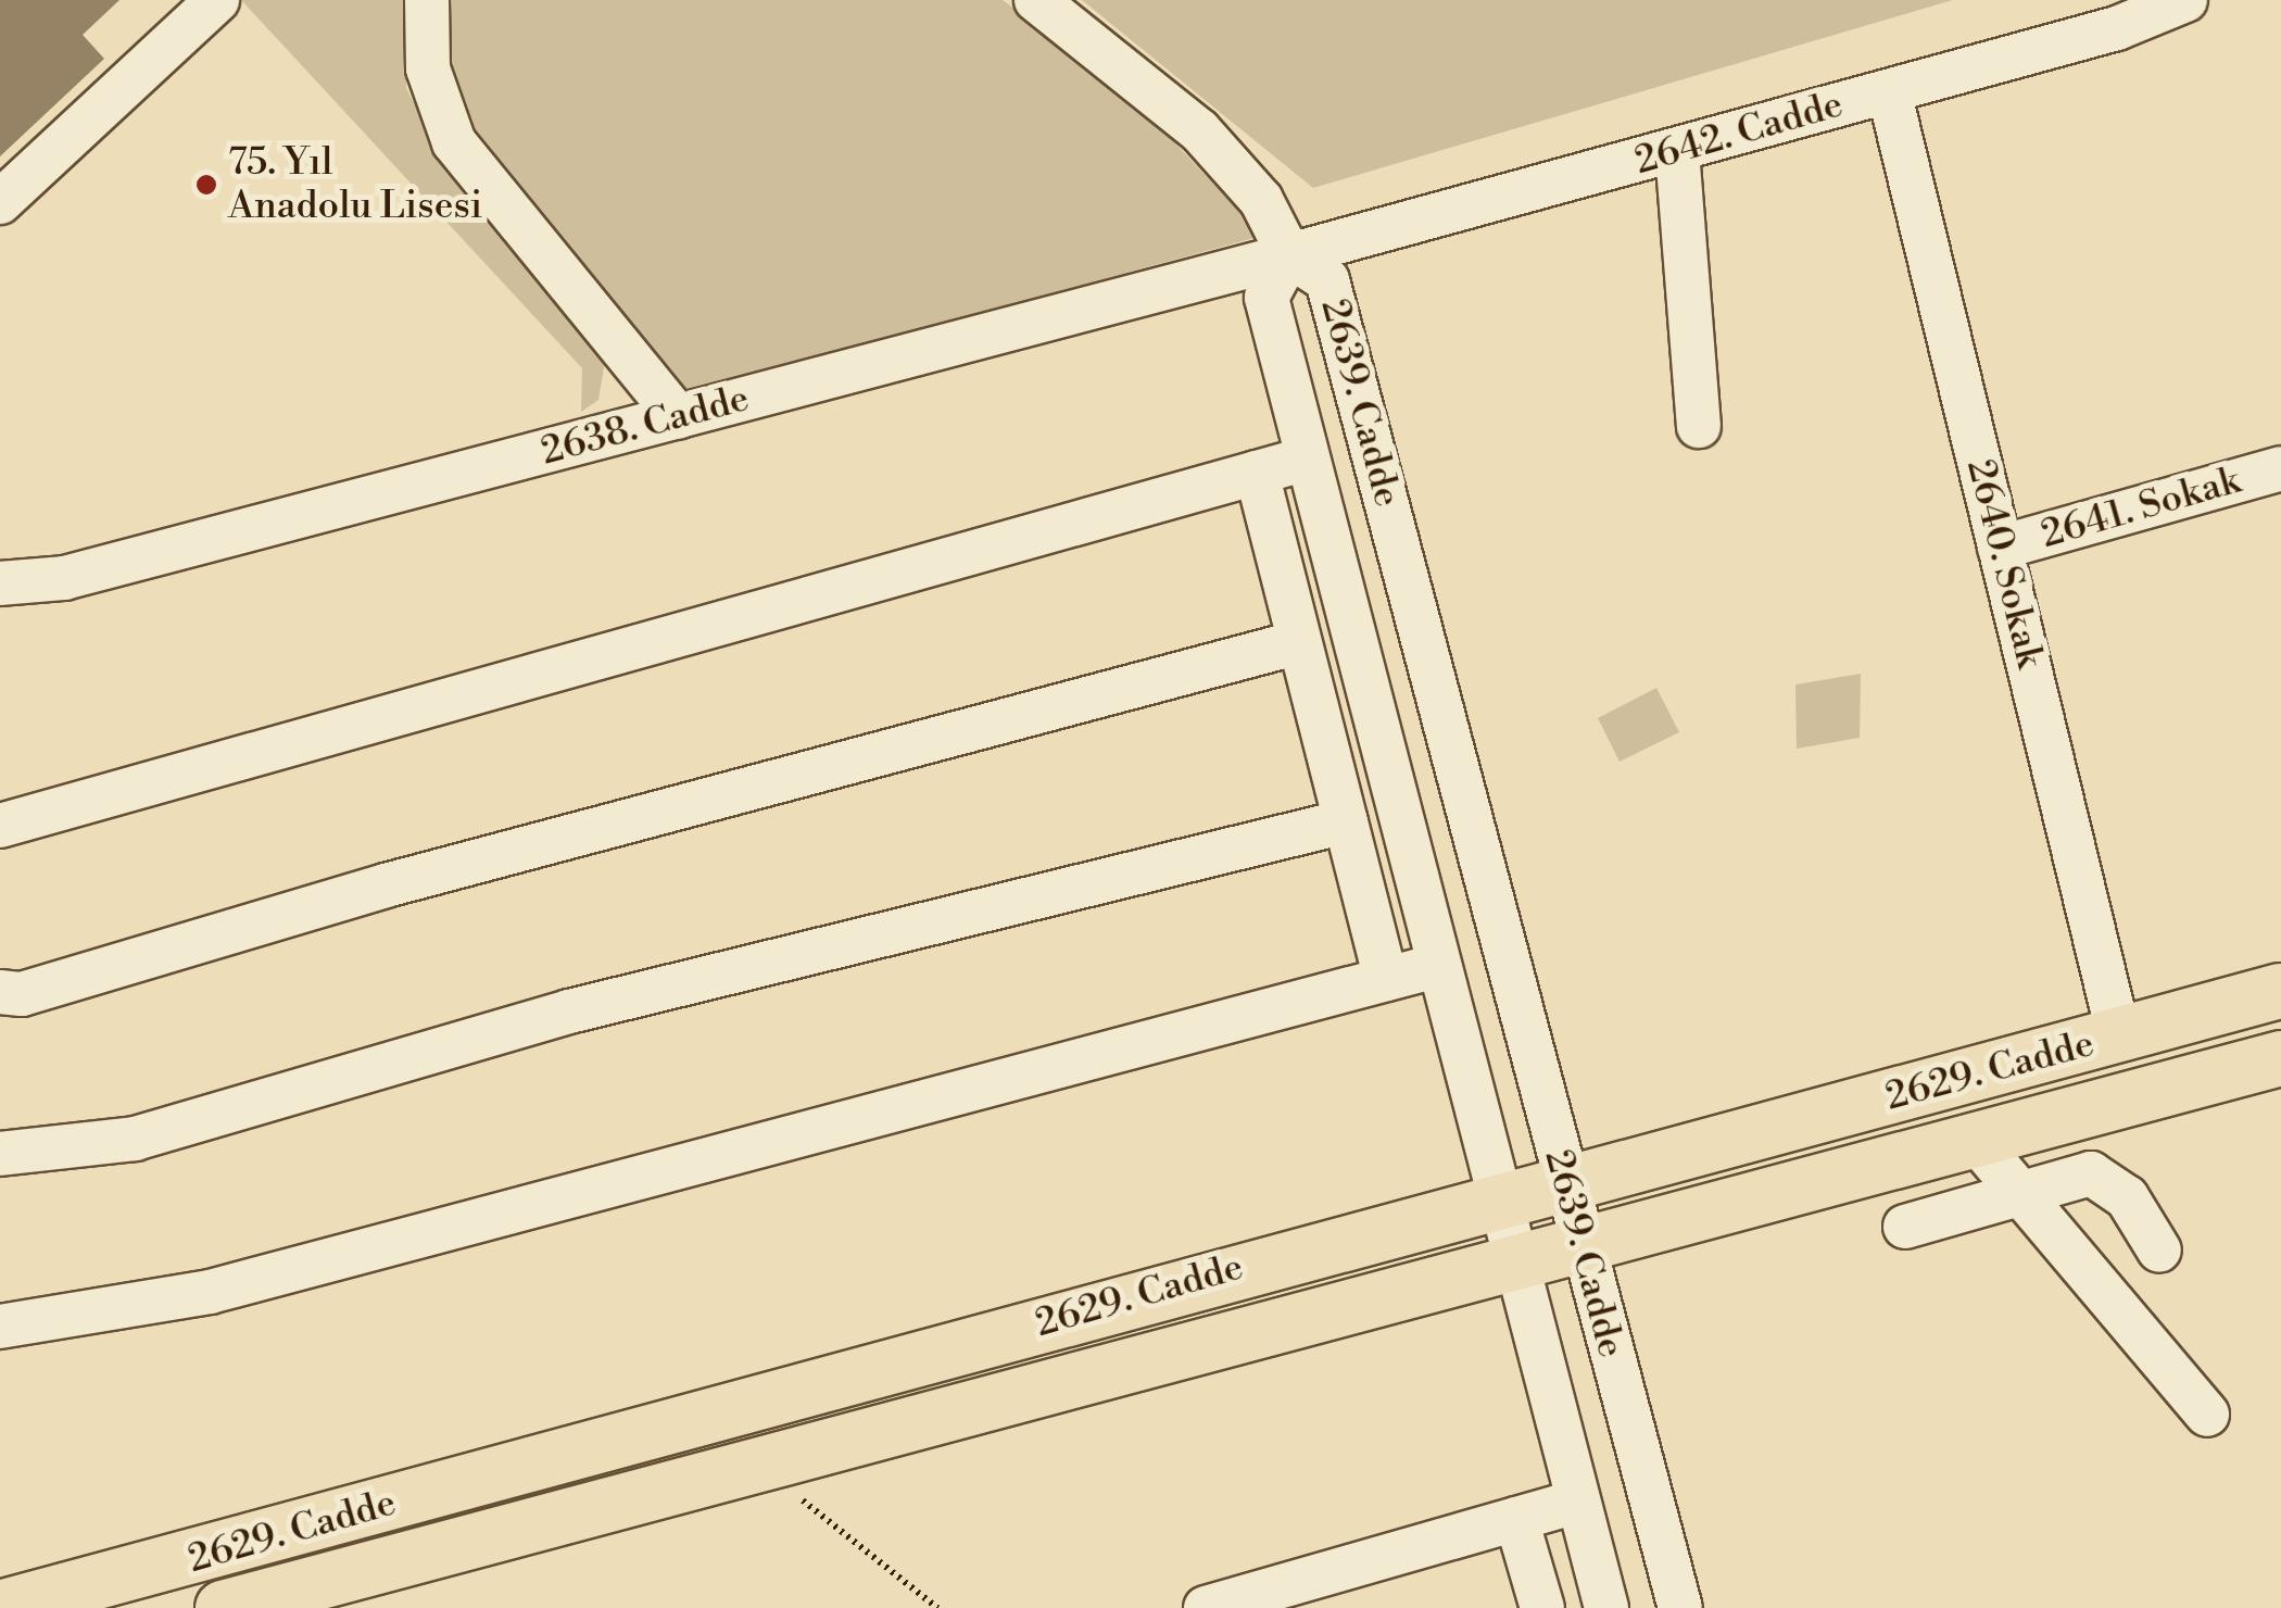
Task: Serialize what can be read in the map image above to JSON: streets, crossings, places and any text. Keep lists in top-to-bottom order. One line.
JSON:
{"streets":{"main road":["2629. Cadde"],"street":["2642. Cadde","2639. Cadde","2638. Cadde","2641. Sokak","2640. Sokak"]},"crossings":[["2642. Cadde","2639. Cadde"],["2642. Cadde","2638. Cadde"],["2642. Cadde","2640. Sokak"],["2639. Cadde","2638. Cadde"],["2639. Cadde","2629. Cadde"],["2641. Sokak","2640. Sokak"],["2640. Sokak","2629. Cadde"]],"places":["75. Yıl Anadolu Lisesi"]}
